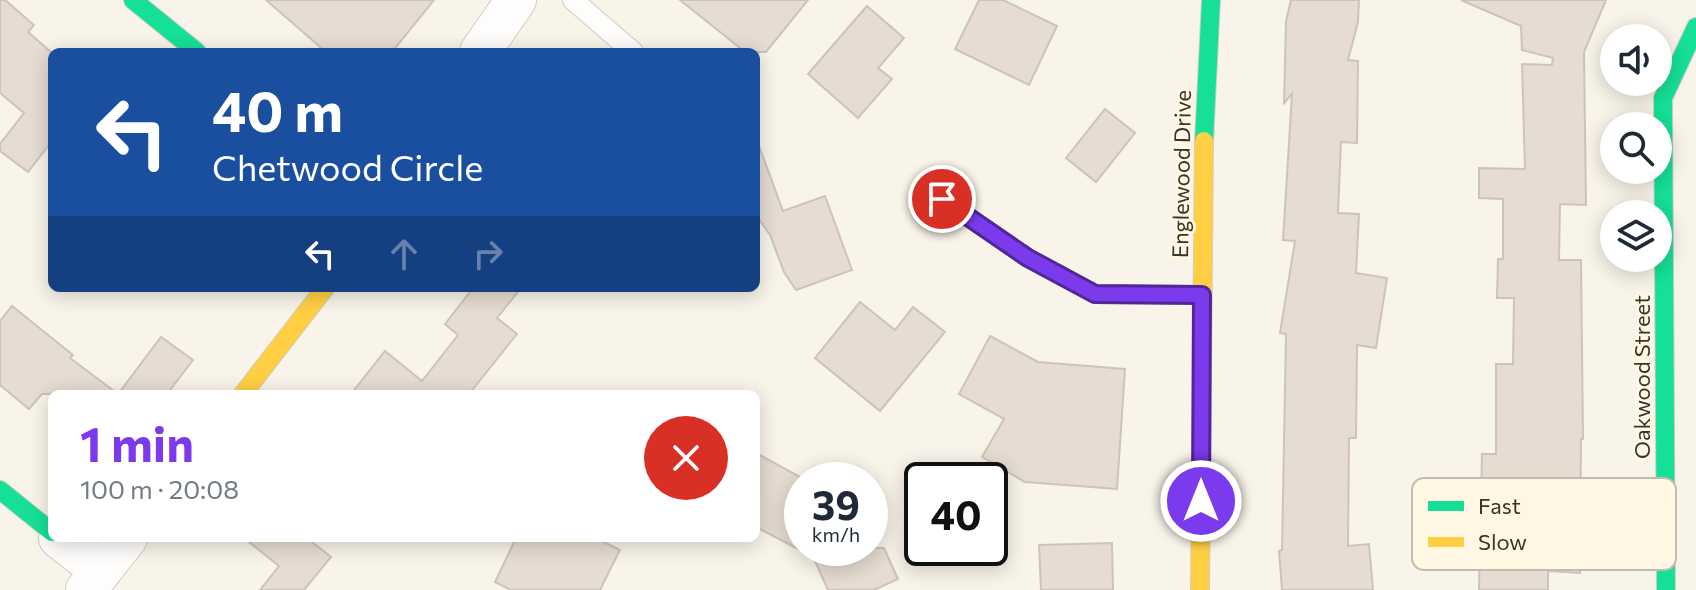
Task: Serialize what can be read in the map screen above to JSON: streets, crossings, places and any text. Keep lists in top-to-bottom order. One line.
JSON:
{"streets":{"street":["Englewood Drive","Oakwood Street"]},"legend":["Fast","Slow"],"page":{"turn":["40 m","Chetwood Circle"],"heading":["1 min","100 m · 20:08"],"speed":"39 km/h","limit":"40"}}
